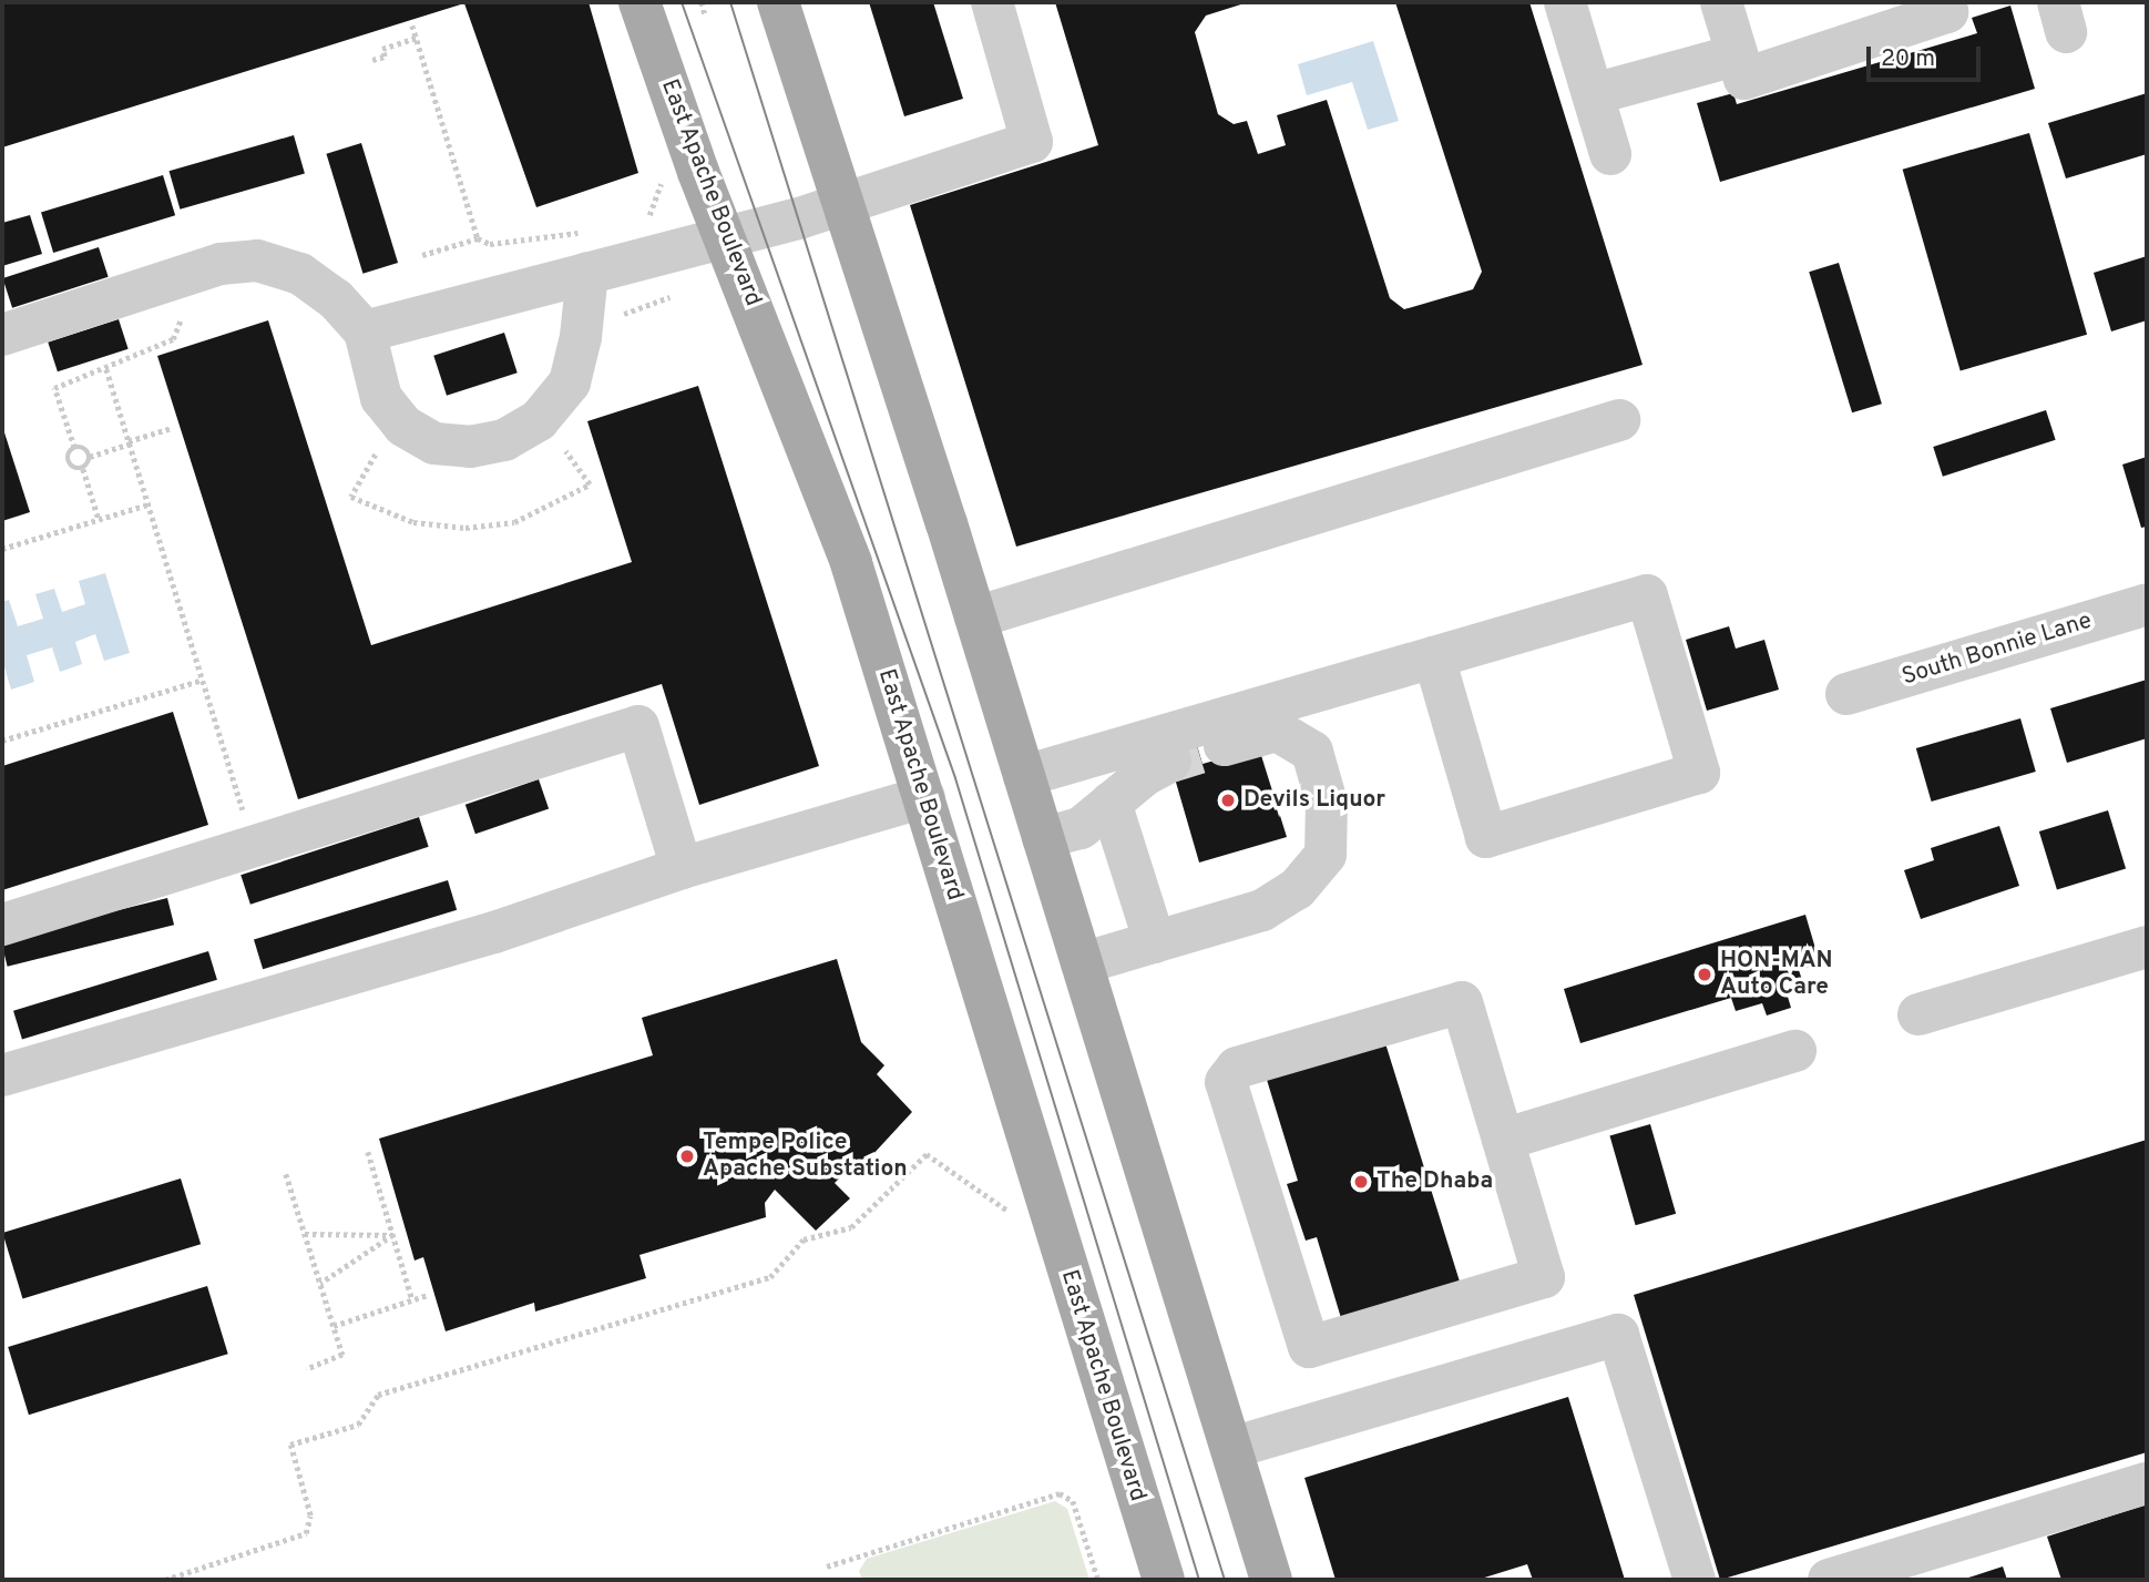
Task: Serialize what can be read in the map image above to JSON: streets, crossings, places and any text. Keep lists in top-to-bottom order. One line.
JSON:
{"streets":{"main road":["East Apache Boulevard"],"street":["South Bonnie Lane"]},"places":["Devils Liquor","HON-MAN Auto Care","Tempe Police Apache Substation","The Dhaba"],"scale_bar":"20 m"}
